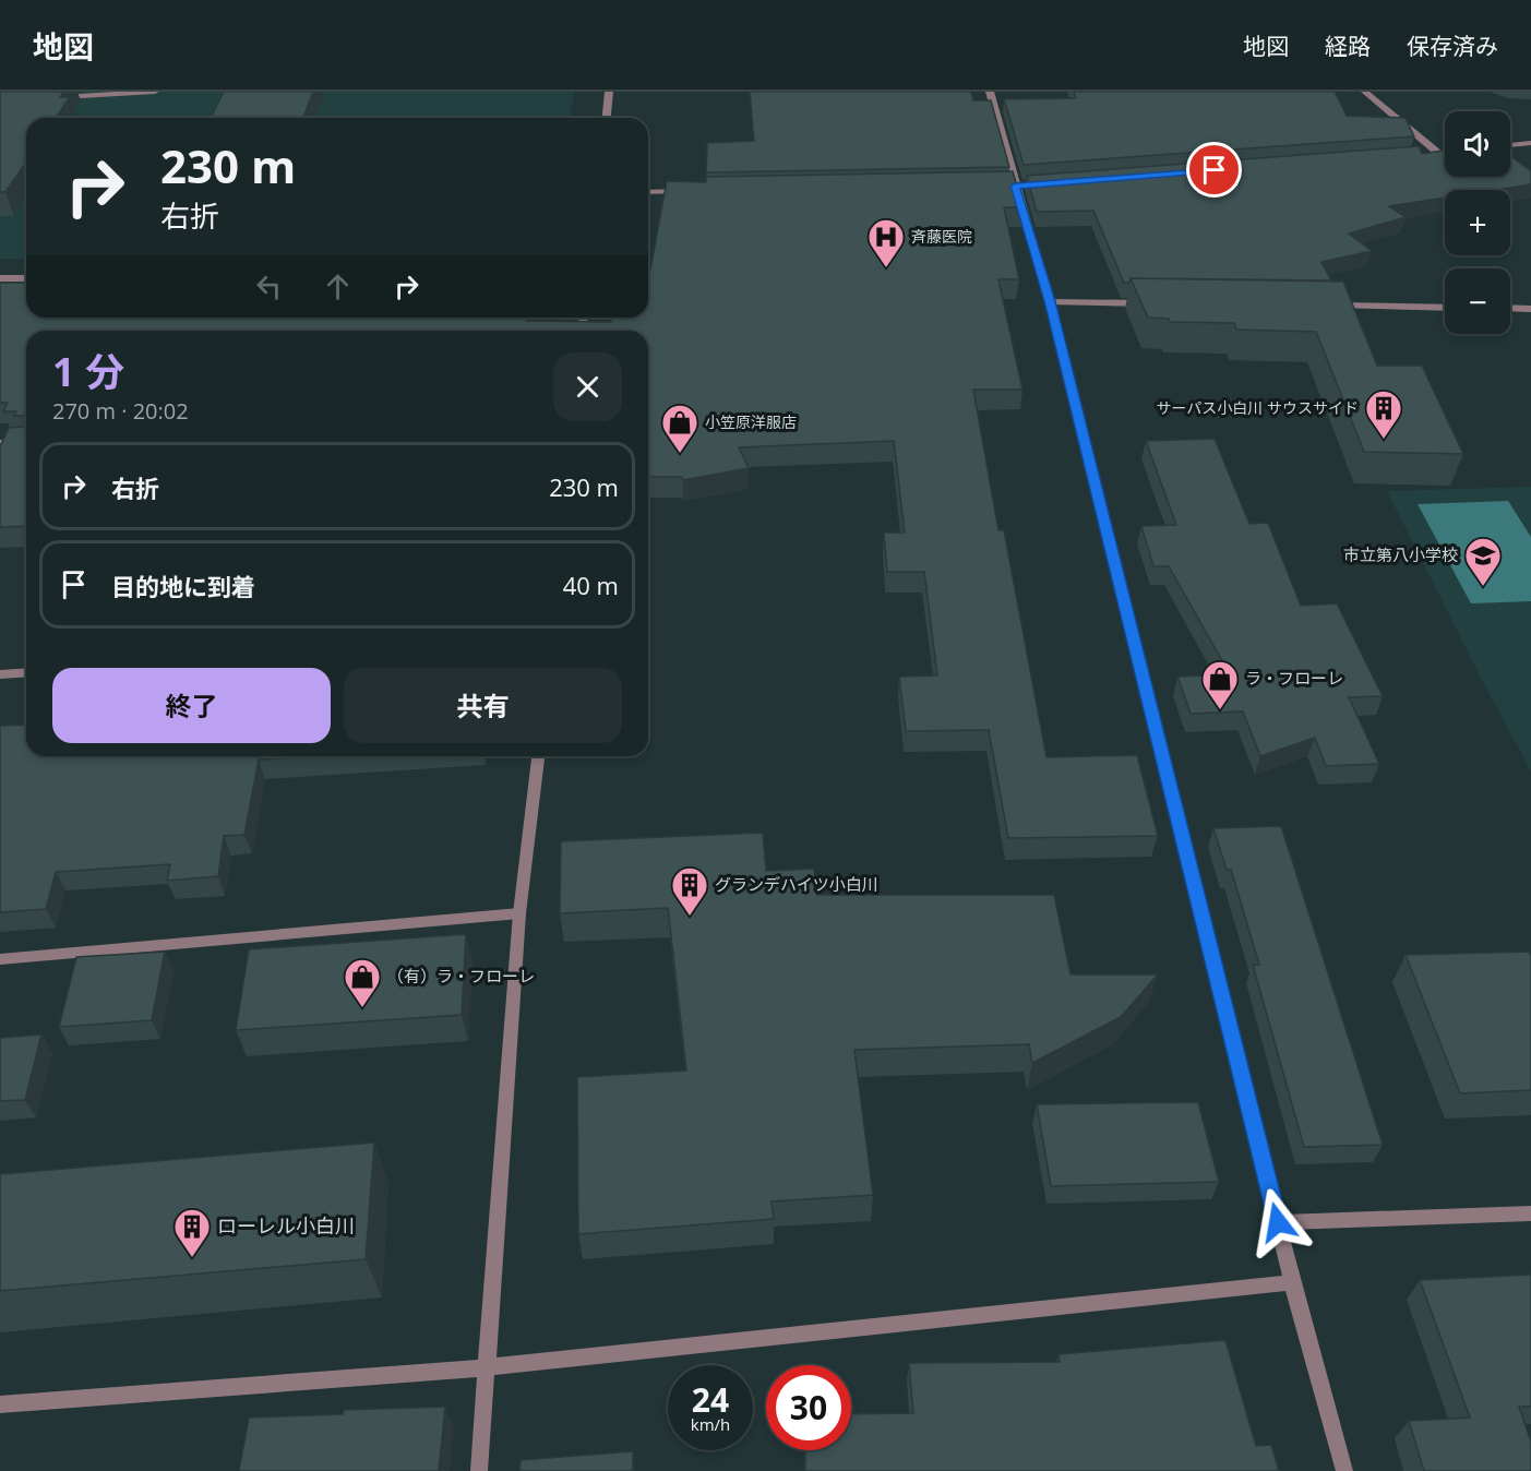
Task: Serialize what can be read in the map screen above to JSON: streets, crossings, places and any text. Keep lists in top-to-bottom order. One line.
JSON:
{"places":{"hospital":["斉藤医院"],"building":["サーパス小白川 サウスサイド","グランデハイツ小白川","ローレル小白川"],"shop":["小笠原洋服店","ラ・フローレ","（有）ラ・フローレ"],"school or university":["市立第八小学校"]},"page":{"header":"地図","nav":["地図","経路","保存済み"],"map_buttons":["+","−"],"turn":["230 m","右折"],"heading":["1 分","270 m · 20:02"],"list":[{"name":"右折","value":"230 m"},{"name":"目的地に到着","value":"40 m"}],"buttons":["終了","共有"],"speed":"24 km/h","limit":"30"}}
